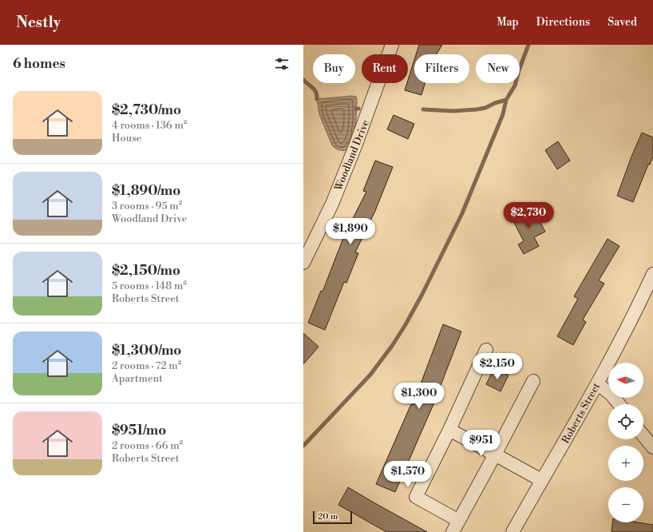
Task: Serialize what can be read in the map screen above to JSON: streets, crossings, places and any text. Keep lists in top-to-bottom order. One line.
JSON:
{"streets":{"street":["Woodland Drive","Roberts Street"]},"scale_bar":"20 m","north":"left","page":{"header":"Nestly","nav":["Map","Directions","Saved"],"heading":"6 homes","chip":["Buy","Rent","Filters","New"],"list":[{"name":"$2,730/mo","note":"4 rooms · 136 m² · House"},{"name":"$1,890/mo","note":"3 rooms · 95 m² · Woodland Drive"},{"name":"$2,150/mo","note":"5 rooms · 148 m² · Roberts Street"},{"name":"$1,300/mo","note":"2 rooms · 72 m² · Apartment"},{"name":"$951/mo","note":"2 rooms · 66 m² · Roberts Street"}],"price":["$2,730","$1,890","$2,150","$1,300","$951","$1,570"],"map_buttons":["+","−"],"scale":"20 m"}}
